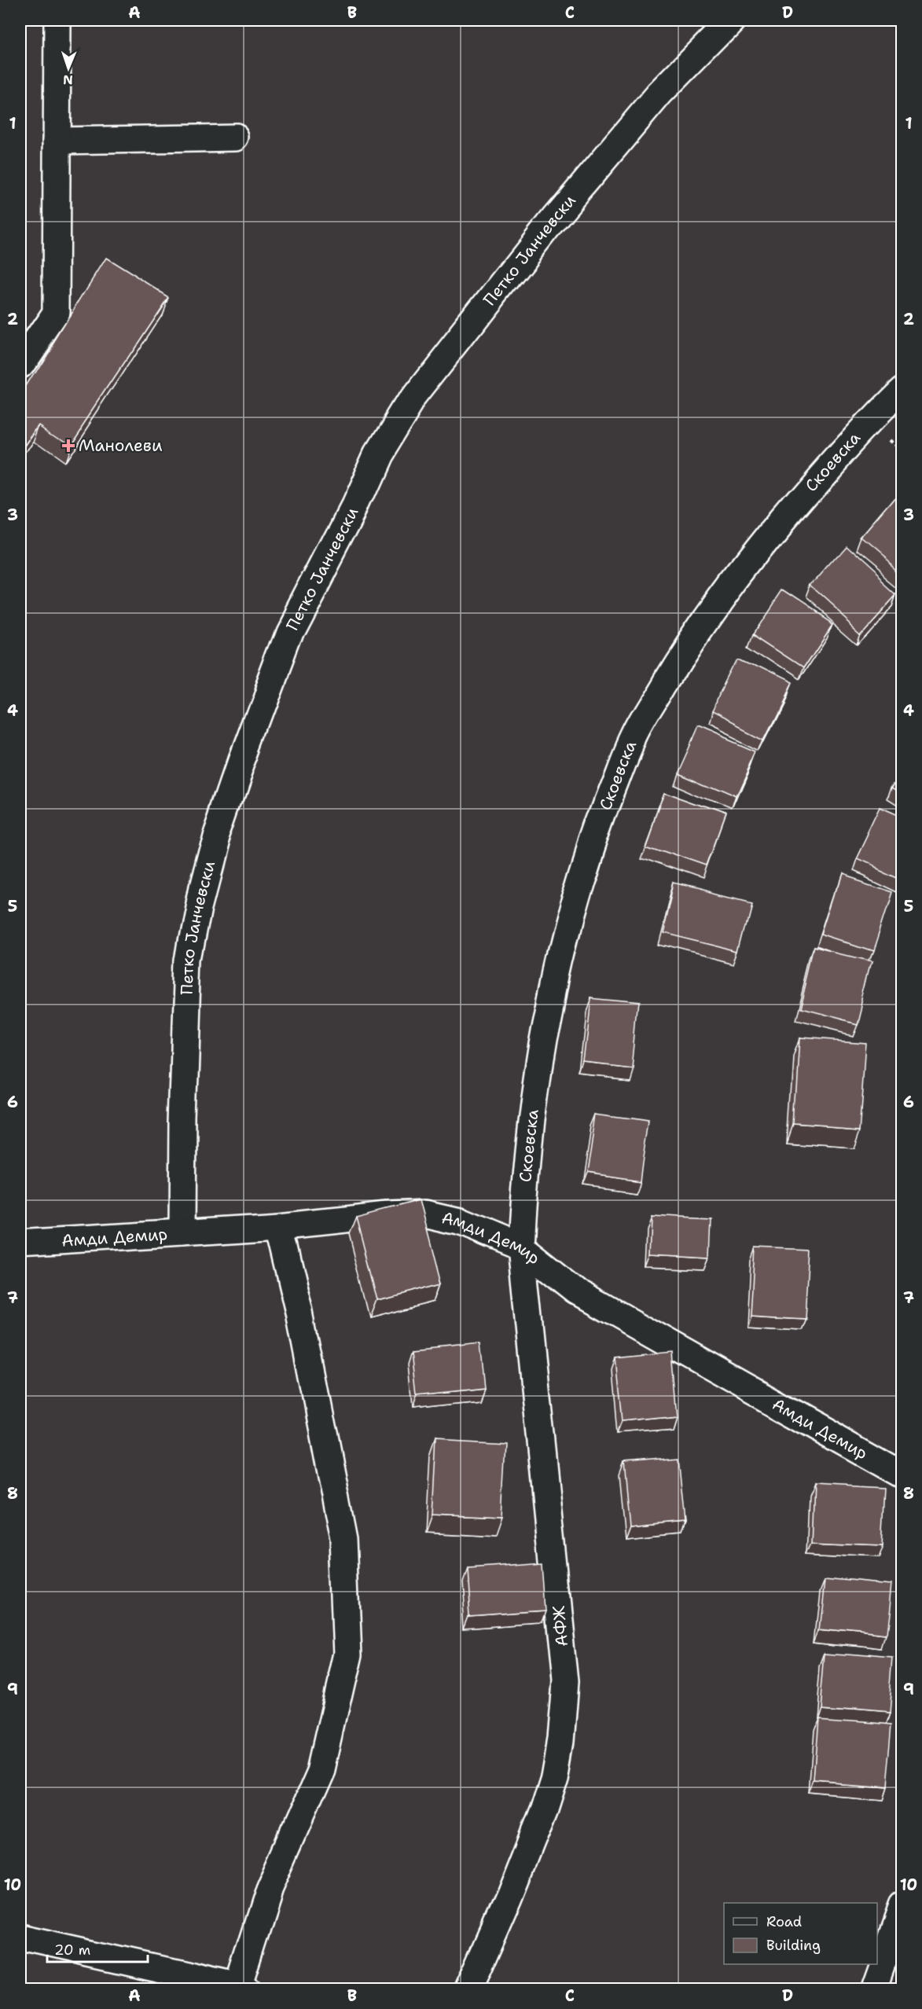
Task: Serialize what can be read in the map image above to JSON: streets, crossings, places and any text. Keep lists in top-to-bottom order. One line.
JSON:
{"streets":{"street":["Петко Јанчевски","Скоевска","Амди Демир","АФЖ"]},"crossings":[["Петко Јанчевски","Амди Демир"],["Скоевска","Амди Демир"],["Скоевска","АФЖ"],["Амди Демир","АФЖ"]],"places":{"health":["Манолеви"]},"legend":["Road","Building"],"scale_bar":"20 m","north":"bottom","grid":{"columns":["A","B","C","D"],"rows":["1","2","3","4","5","6","7","8","9","10"]}}
